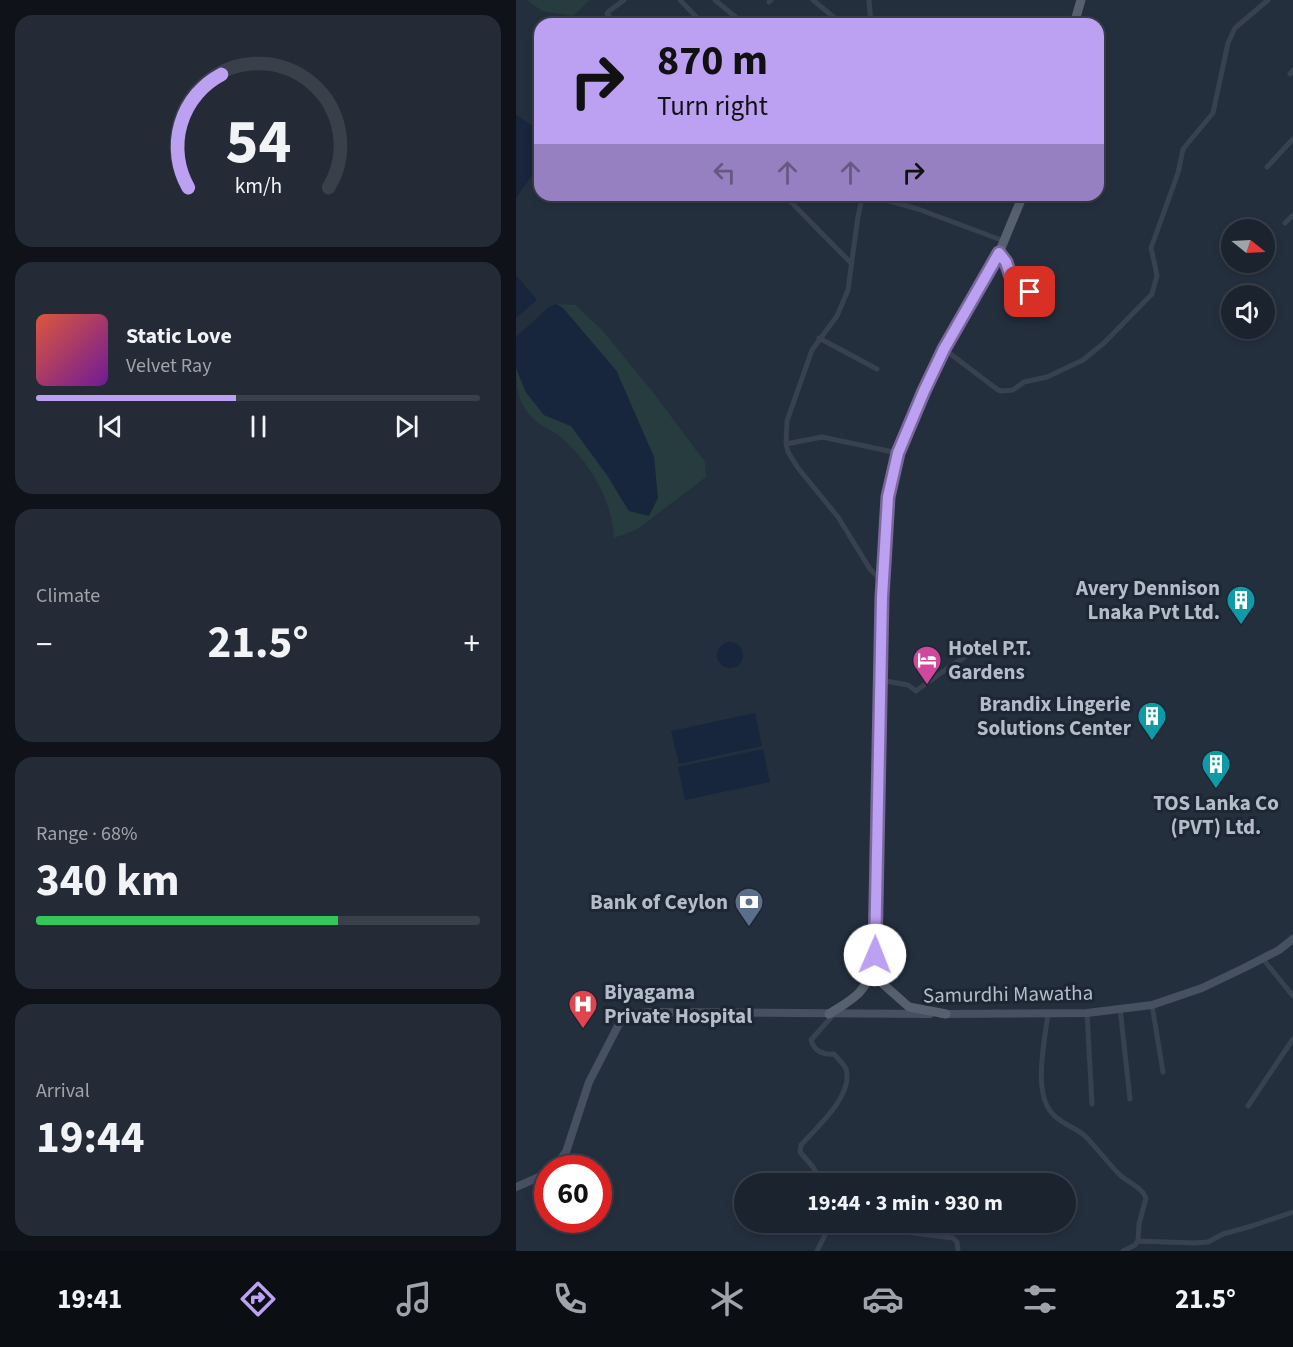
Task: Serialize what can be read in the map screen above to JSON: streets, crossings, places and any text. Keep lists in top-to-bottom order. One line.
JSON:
{"streets":{"main road":["Samurdhi Mawatha"]},"places":{"building":["Avery Dennison Lnaka Pvt Ltd.","Brandix Lingerie Solutions Center","TOS Lanka Co (PVT) Ltd."],"hotel":["Hotel P.T. Gardens"],"bank":["Bank of Ceylon"],"hospital":["Biyagama Private Hospital"]},"north":"right","page":{"turn":["870 m","Turn right"],"song":["Static Love","Velvet Ray"],"tile":["Climate",["Range · 68%","340 km"],["Arrival","19:44"]],"heat":["−","21.5°","+"],"limit":"60","trip":"19:44 · 3 min · 930 m","tabs":["19:41","21.5°"],"gauge":["54","km/h"]}}
